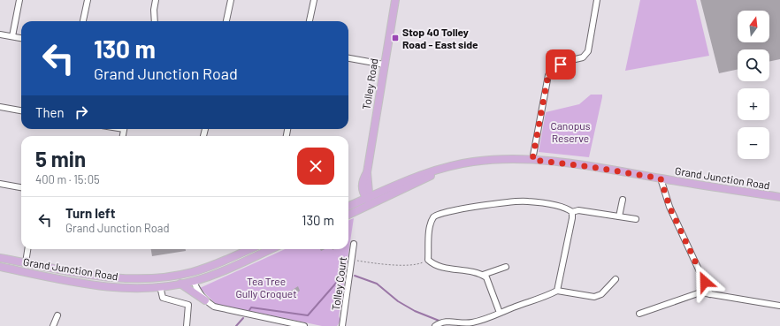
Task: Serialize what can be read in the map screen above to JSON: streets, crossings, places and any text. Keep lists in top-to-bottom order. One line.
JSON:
{"streets":{"main road":["Tolley Road","Grand Junction Road"],"street":["Tolley Court"]},"crossings":[["Tolley Road","Grand Junction Road"]],"parks":["Canopus Reserve","Tea Tree Gully Croquet"],"places":{"transit":["Stop 40 Tolley Road - East side"]},"north":"top","page":{"map_buttons":["+","−"],"turn":["130 m","Grand Junction Road"],"then":"Then","heading":["5 min","400 m · 15:05"],"list":[{"name":"Turn left","note":"Grand Junction Road","value":"130 m"}]}}
